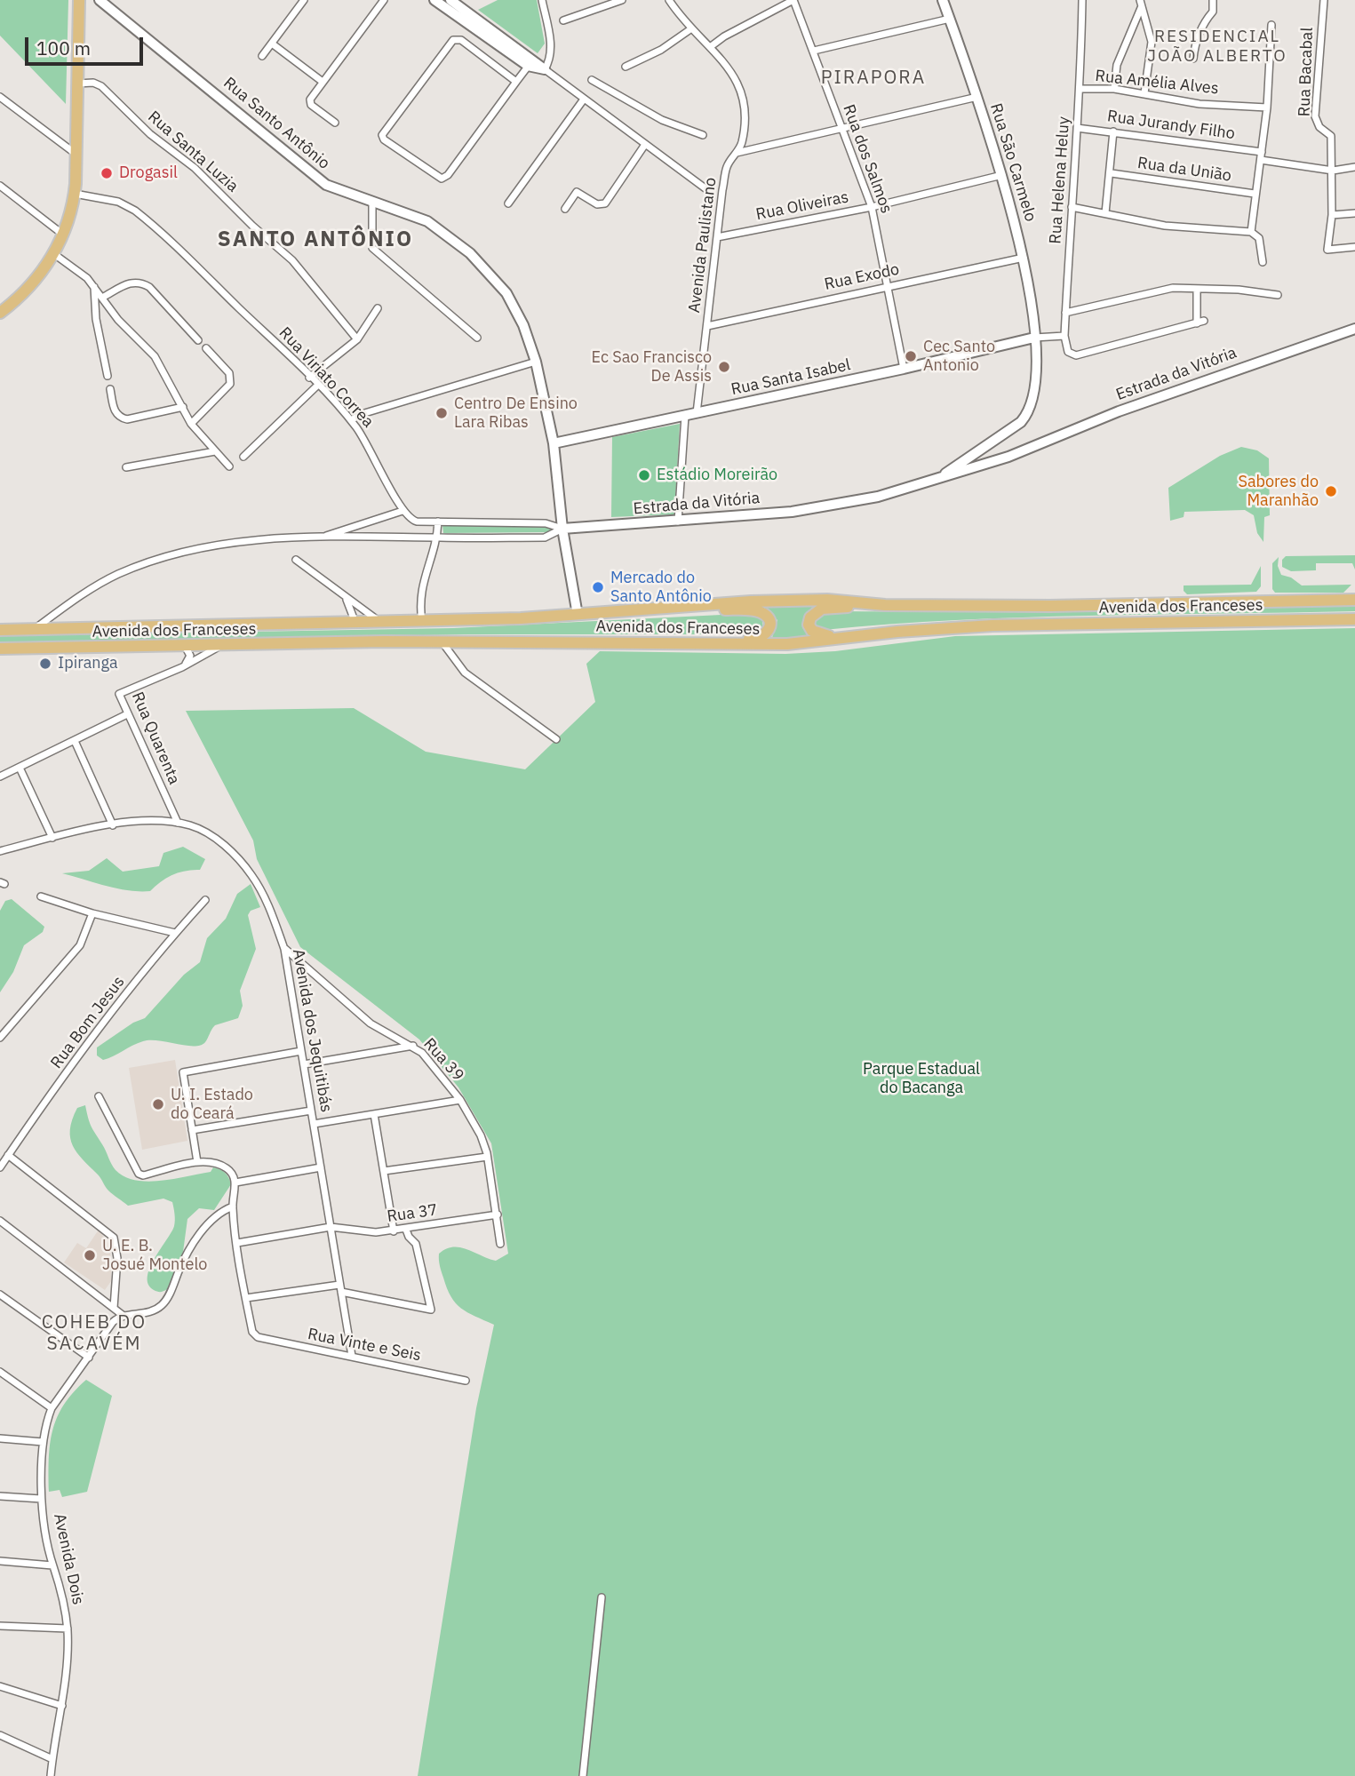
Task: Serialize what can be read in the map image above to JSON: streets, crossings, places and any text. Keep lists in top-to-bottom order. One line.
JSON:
{"streets":{"main road":["Avenida dos Franceses"],"street":["Rua Bacabal","Rua Amélia Alves","Rua Santo Antônio","Rua Jurandy Filho","Rua Santa Luzia","Rua dos Salmos","Rua São Carmelo","Rua da União","Rua Helena Heluy","Rua Oliveiras","Avenida Paulistano","Rua Exodo","Estrada da Vitória","Rua Viriato Correa","Rua Santa Isabel","Rua Quarenta","Rua Bom Jesus","Avenida dos Jequitibás","Rua 39","Rua 37","Rua Vinte e Seis","Avenida Dois"]},"crossings":[["Rua Amélia Alves","Rua Helena Heluy"],["Rua Santo Antônio","Estrada da Vitória"],["Rua Santo Antônio","Rua Santa Isabel"],["Rua Santo Antônio","Avenida dos Franceses"],["Rua Jurandy Filho","Rua Helena Heluy"],["Rua dos Salmos","Rua Oliveiras"],["Rua dos Salmos","Rua Exodo"],["Rua dos Salmos","Rua Santa Isabel"],["Rua São Carmelo","Rua Oliveiras"],["Rua São Carmelo","Rua Exodo"],["Rua São Carmelo","Estrada da Vitória"],["Rua São Carmelo","Rua Santa Isabel"],["Rua Oliveiras","Avenida Paulistano"],["Avenida Paulistano","Rua Exodo"],["Avenida Paulistano","Rua Santa Isabel"],["Estrada da Vitória","Avenida dos Franceses"],["Avenida dos Franceses","Rua Quarenta"],["Rua Quarenta","Avenida dos Jequitibás"],["Avenida dos Jequitibás","Rua 39"],["Avenida dos Jequitibás","Rua 37"],["Avenida dos Jequitibás","Rua Vinte e Seis"],["Rua 39","Rua 37"]],"districts":["RESIDENCIAL JOÃO ALBERTO","PIRAPORA","SANTO ANTÔNIO","COHEB DO SACAVÉM"],"parks":["Parque Estadual do Bacanga"],"places":["Drogasil","Cec Santo Antonio","Ec Sao Francisco De Assis","Centro De Ensino Lara Ribas","Estádio Moreirão","Sabores do Maranhão","Mercado do Santo Antônio","Ipiranga","U. I. Estado do Ceará","U. E. B. Josué Montelo"],"scale_bar":"100 m"}
